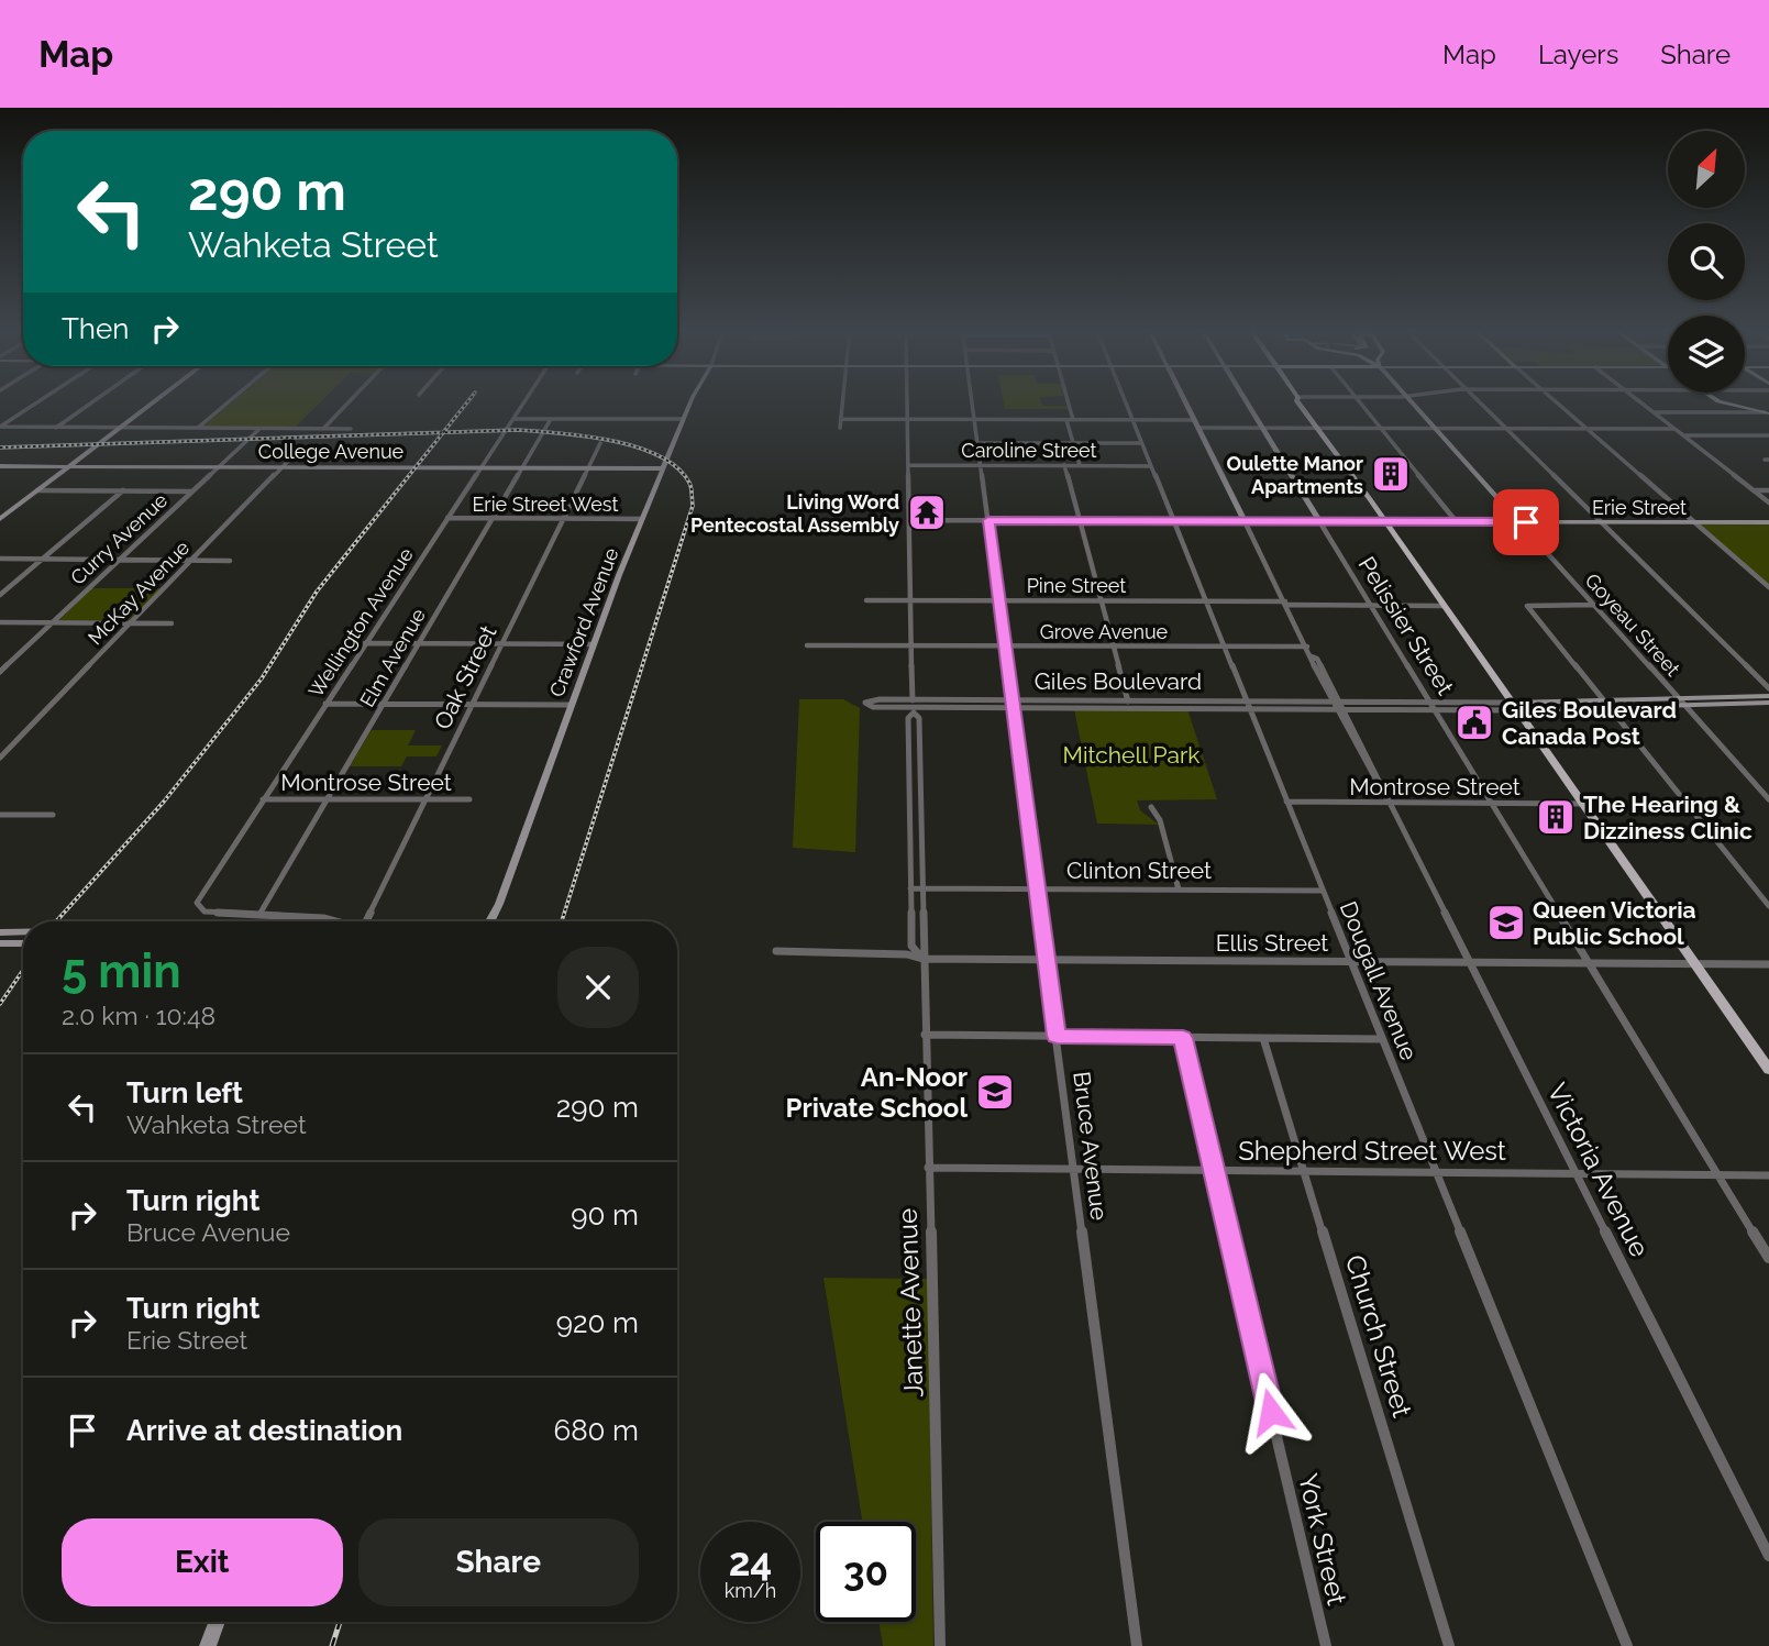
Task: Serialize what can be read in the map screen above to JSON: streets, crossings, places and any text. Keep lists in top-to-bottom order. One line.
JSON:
{"streets":{"street":["Caroline Street","College Avenue","Erie Street West","Erie Street","Curry Avenue","Pine Street","McKay Avenue","Wellington Avenue","Crawford Avenue","Goyeau Street","Pelissier Street","Grove Avenue","Elm Avenue","Oak Street","Giles Boulevard","Montrose Street","Clinton Street","Ellis Street","Dougall Avenue","Bruce Avenue","Shepherd Street West","Victoria Avenue","Janette Avenue","Church Street","York Street"]},"crossings":[["Caroline Street","Dougall Avenue"],["Caroline Street","Bruce Avenue"],["Caroline Street","Janette Avenue"],["College Avenue","Curry Avenue"],["College Avenue","McKay Avenue"],["College Avenue","Wellington Avenue"],["College Avenue","Crawford Avenue"],["College Avenue","Elm Avenue"],["College Avenue","Oak Street"],["Erie Street West","Wellington Avenue"],["Erie Street West","Crawford Avenue"],["Erie Street West","Elm Avenue"],["Erie Street West","Oak Street"],["Erie Street","Goyeau Street"],["Erie Street","Pelissier Street"],["Erie Street","Dougall Avenue"],["Erie Street","Bruce Avenue"],["Erie Street","Victoria Avenue"],["Erie Street","Janette Avenue"],["Pine Street","Pelissier Street"],["Pine Street","Dougall Avenue"],["Pine Street","Bruce Avenue"],["Pine Street","Victoria Avenue"],["Pine Street","Janette Avenue"],["Wellington Avenue","Elm Avenue"],["Wellington Avenue","Montrose Street"],["Goyeau Street","Giles Boulevard"],["Pelissier Street","Giles Boulevard"],["Pelissier Street","Montrose Street"],["Pelissier Street","Ellis Street"],["Pelissier Street","Shepherd Street West"],["Grove Avenue","Dougall Avenue"],["Grove Avenue","Bruce Avenue"],["Grove Avenue","Victoria Avenue"],["Grove Avenue","Janette Avenue"],["Elm Avenue","Montrose Street"],["Oak Street","Montrose Street"],["Giles Boulevard","Dougall Avenue"],["Giles Boulevard","Bruce Avenue"],["Giles Boulevard","Victoria Avenue"],["Giles Boulevard","Janette Avenue"],["Montrose Street","Dougall Avenue"],["Montrose Street","Victoria Avenue"],["Clinton Street","Dougall Avenue"],["Clinton Street","Bruce Avenue"],["Clinton Street","Janette Avenue"],["Ellis Street","Dougall Avenue"],["Ellis Street","Bruce Avenue"],["Ellis Street","Victoria Avenue"],["Ellis Street","Janette Avenue"],["Dougall Avenue","Shepherd Street West"],["Bruce Avenue","Shepherd Street West"],["Shepherd Street West","Victoria Avenue"],["Shepherd Street West","Janette Avenue"],["Shepherd Street West","Church Street"],["Shepherd Street West","York Street"]],"parks":["Mitchell Park"],"places":{"building":["Oulette Manor Apartments","The Hearing & Dizziness Clinic"],"temple":["Living Word Pentecostal Assembly"],"public building":["Giles Boulevard Canada Post"],"school or university":["Queen Victoria Public School","An-Noor Private School"]},"north":"top right","page":{"header":"Map","nav":["Map","Layers","Share"],"turn":["290 m","Wahketa Street"],"then":"Then","heading":["5 min","2.0 km · 10:48"],"list":[{"name":"Turn left","note":"Wahketa Street","value":"290 m"},{"name":"Turn right","note":"Bruce Avenue","value":"90 m"},{"name":"Turn right","note":"Erie Street","value":"920 m"},{"name":"Arrive at destination","value":"680 m"}],"buttons":["Exit","Share"],"speed":"24 km/h","limit":"30"}}
